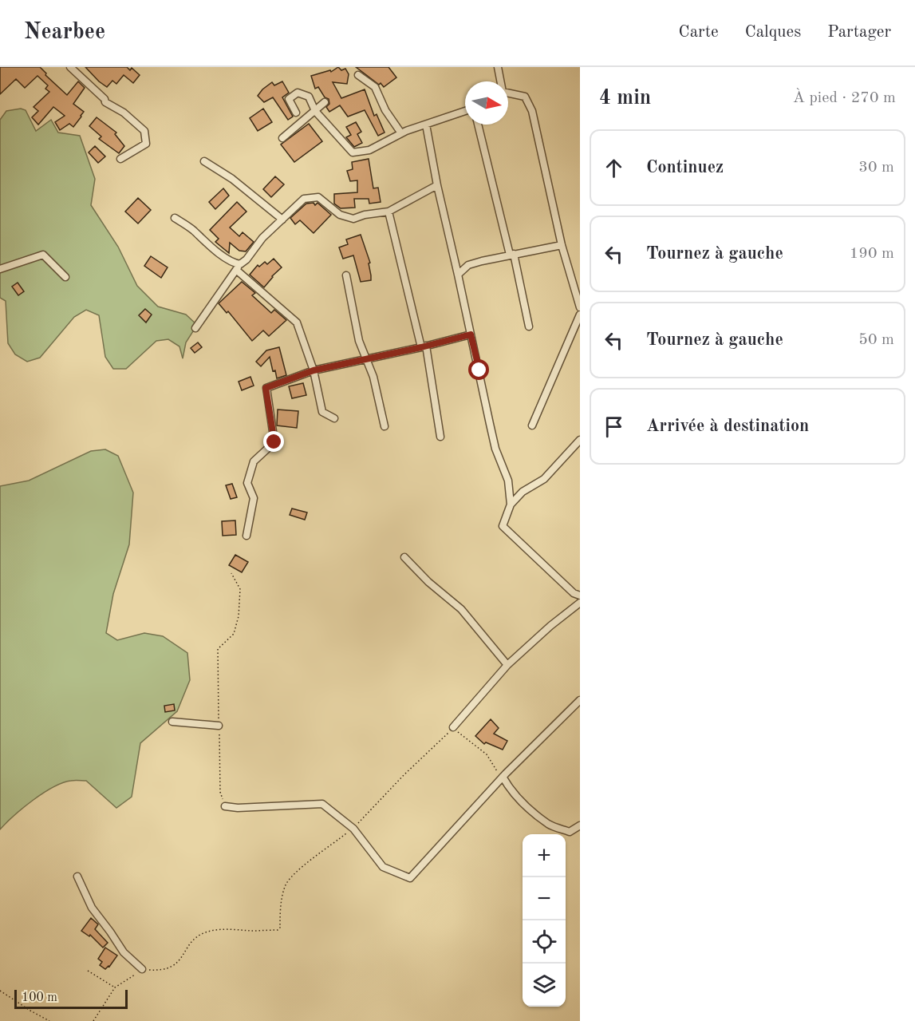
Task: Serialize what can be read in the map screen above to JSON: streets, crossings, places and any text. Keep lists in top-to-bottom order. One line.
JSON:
{"scale_bar":"100 m","north":"right","page":{"header":"Nearbee","nav":["Carte","Calques","Partager"],"heading":["4 min","À pied · 270 m"],"list":[["Continuez","30 m"],["Tournez à gauche","190 m"],["Tournez à gauche","50 m"],"Arrivée à destination"],"map_buttons":["+","−"],"scale":"100 m"}}
